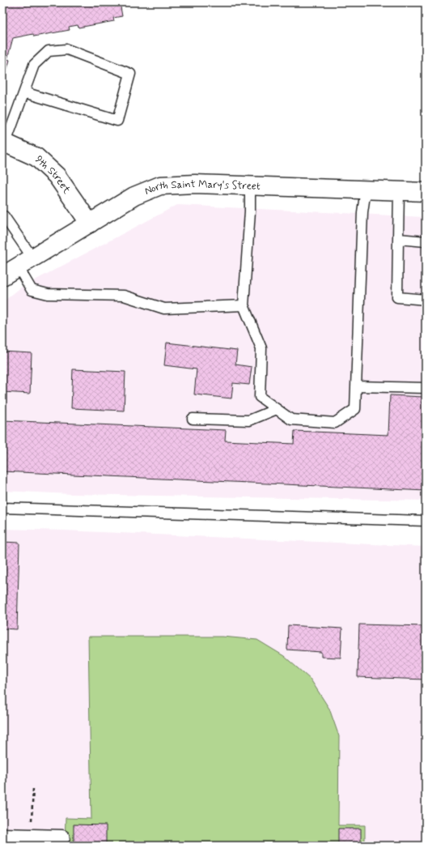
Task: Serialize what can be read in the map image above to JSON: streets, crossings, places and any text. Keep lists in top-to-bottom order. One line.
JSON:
{"streets":{"street":["9th Street","North Saint Mary's Street"]},"crossings":[["9th Street","North Saint Mary's Street"]]}
